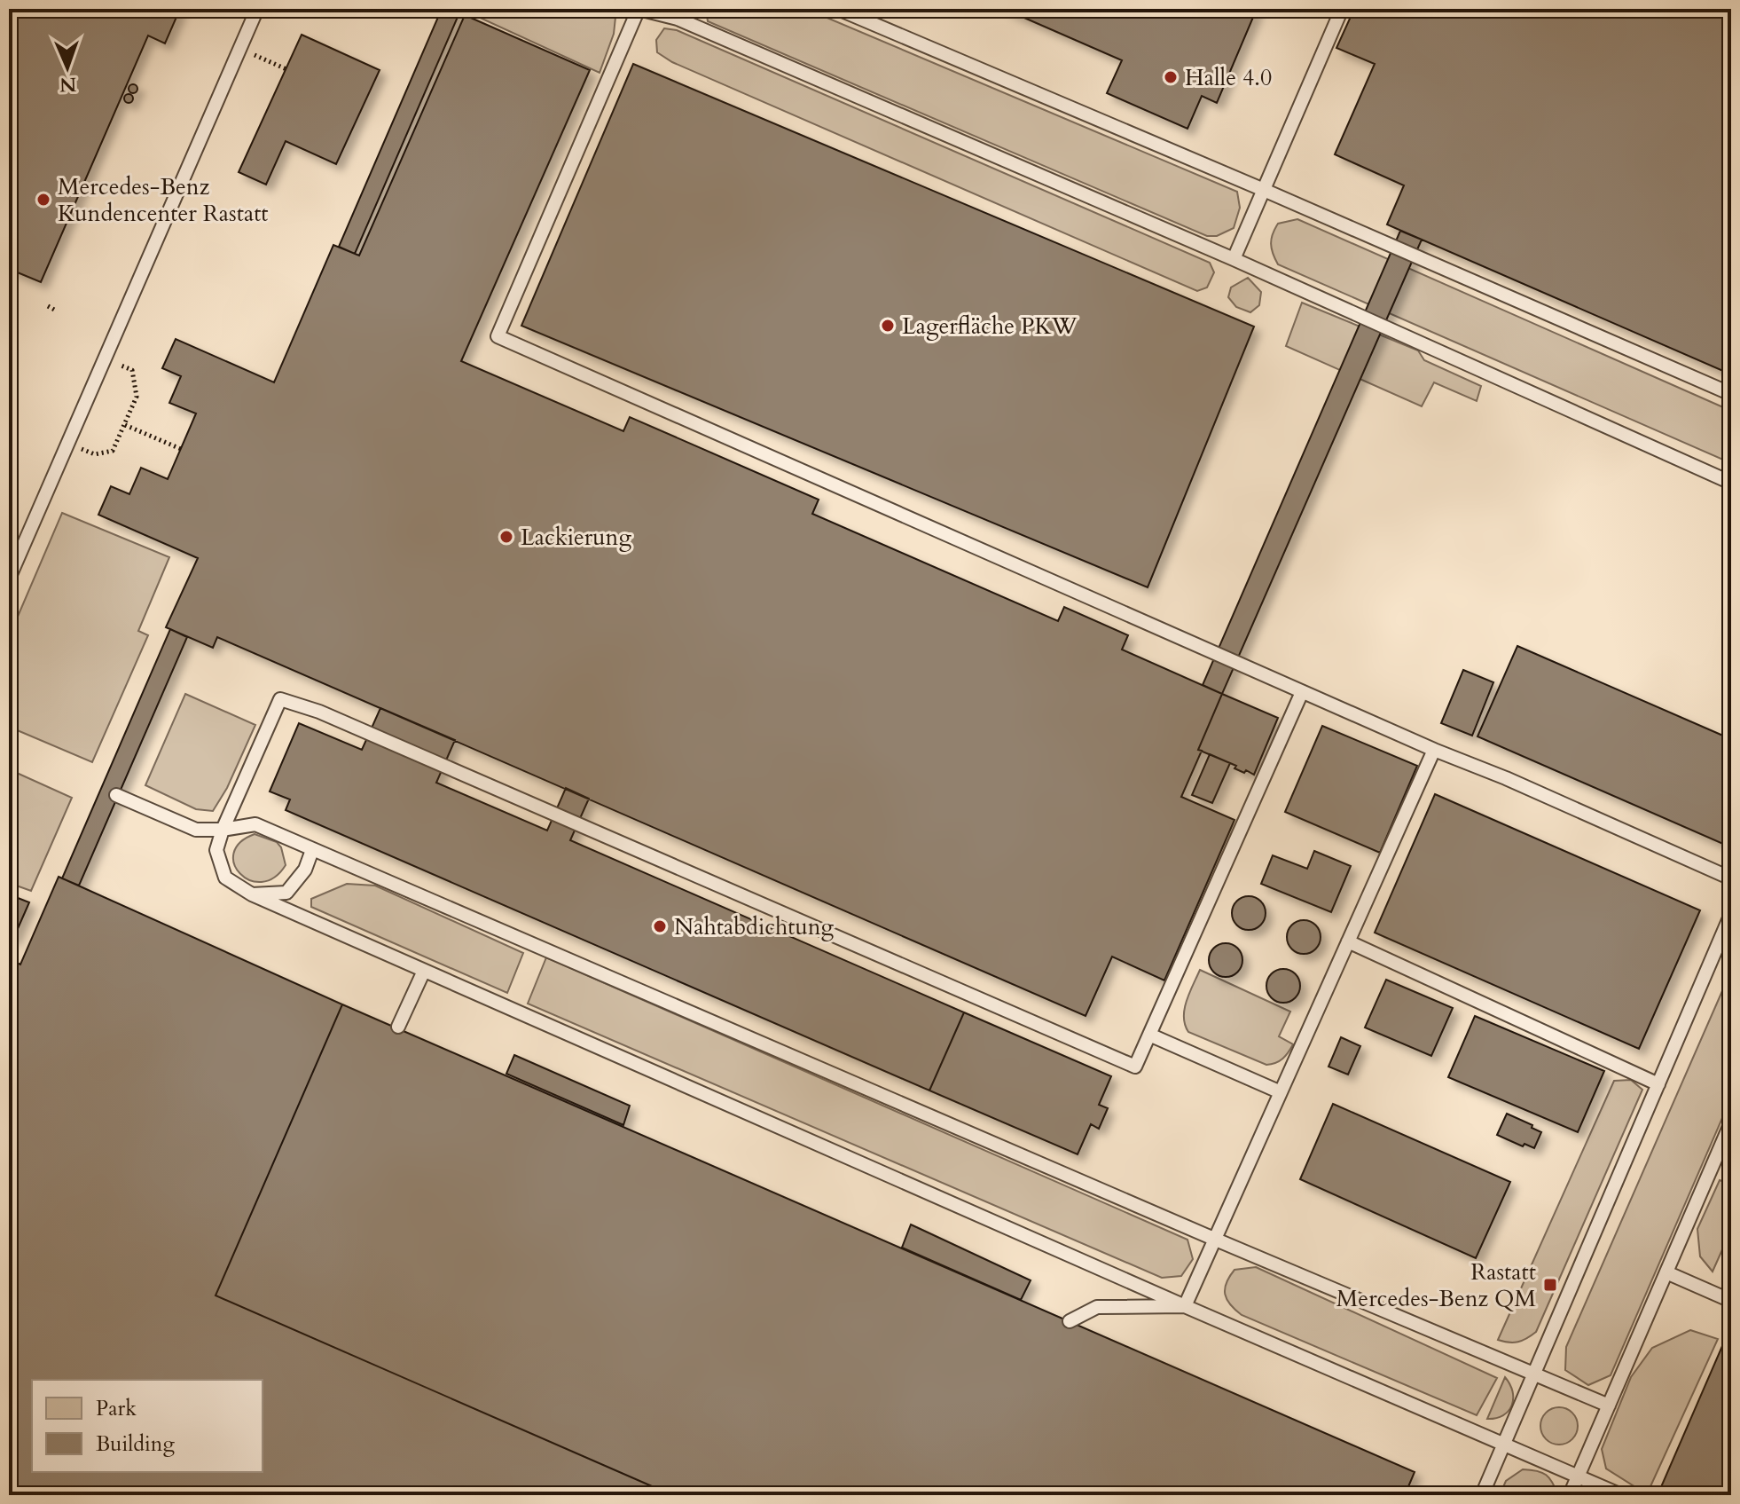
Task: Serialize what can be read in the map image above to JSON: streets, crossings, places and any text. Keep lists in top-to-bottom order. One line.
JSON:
{"places":{"other":["Halle 4.0","Mercedes-Benz Kundencenter Rastatt","Lagerfläche PKW","Lackierung","Nahtabdichtung"],"transit":["Rastatt Mercedes-Benz QM"]},"legend":["Park","Building"],"north":"bottom"}
